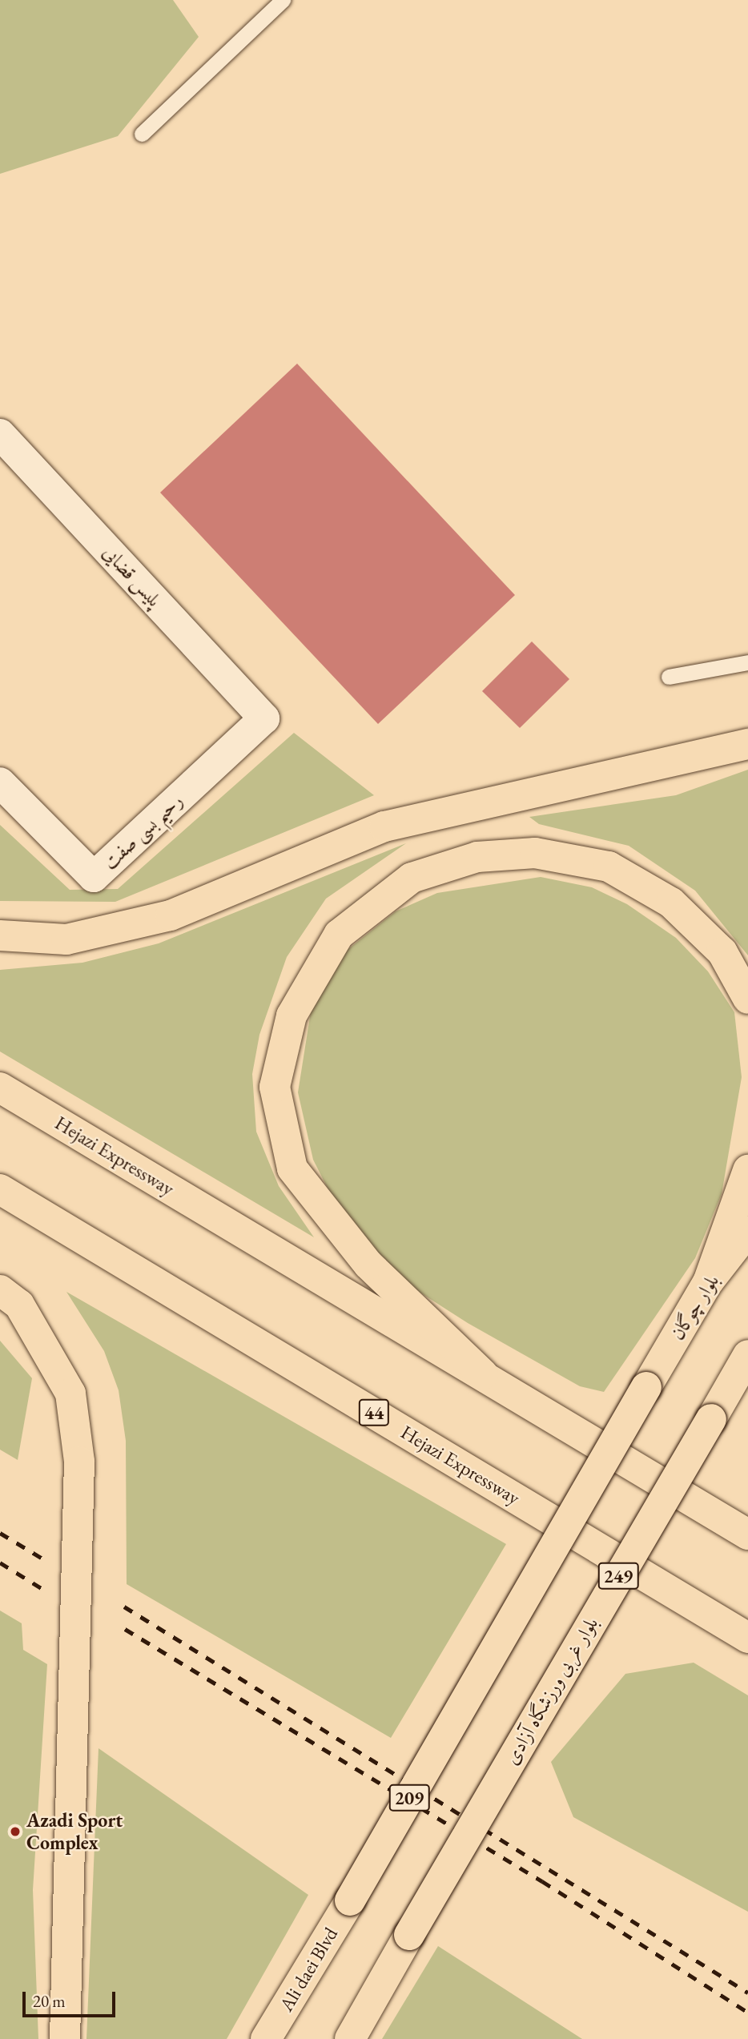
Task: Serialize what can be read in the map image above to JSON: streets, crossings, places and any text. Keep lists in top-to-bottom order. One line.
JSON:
{"streets":{"main road":["Hejazi Expressway","بلوار چوگان","44","249","بلوار غربی ورزشگاه آزادی","209","Ali daei Blvd"],"street":["پلیس قضایی","رحیم بسی صفت"]},"crossings":[["پلیس قضایی","رحیم بسی صفت"],["بلوار چوگان","Ali daei Blvd"]],"places":["Azadi Sport Complex"],"scale_bar":"20 m"}
